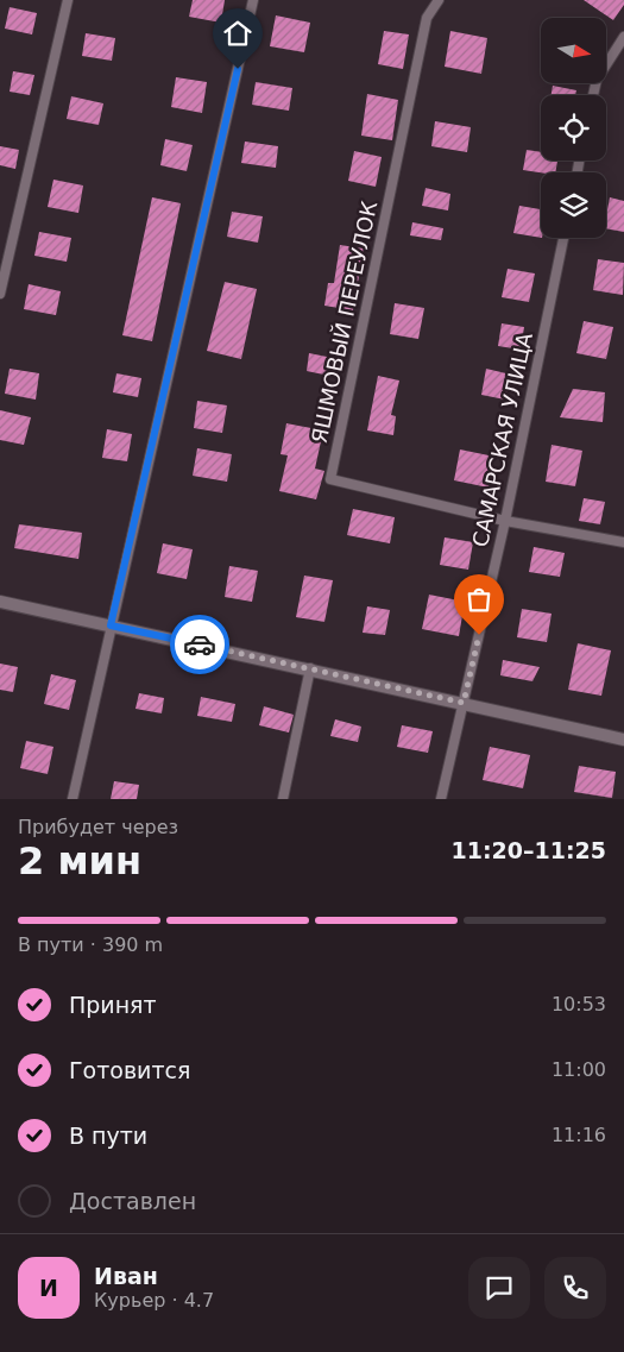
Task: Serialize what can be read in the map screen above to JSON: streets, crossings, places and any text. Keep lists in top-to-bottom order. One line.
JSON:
{"streets":{"street":["ЯШМОВЫЙ ПЕРЕУЛОК","САМАРСКАЯ УЛИЦА"]},"crossings":[["ЯШМОВЫЙ ПЕРЕУЛОК","САМАРСКАЯ УЛИЦА"]],"north":"right","page":{"heading":["2 мин","Прибудет через","11:20–11:25"],"panel":["Иван","Курьер · 4.7"],"bar":"В пути · 390 m","list":[["Принят","10:53"],["Готовится","11:00"],["В пути","11:16"],"Доставлен"],"round":"И"}}
